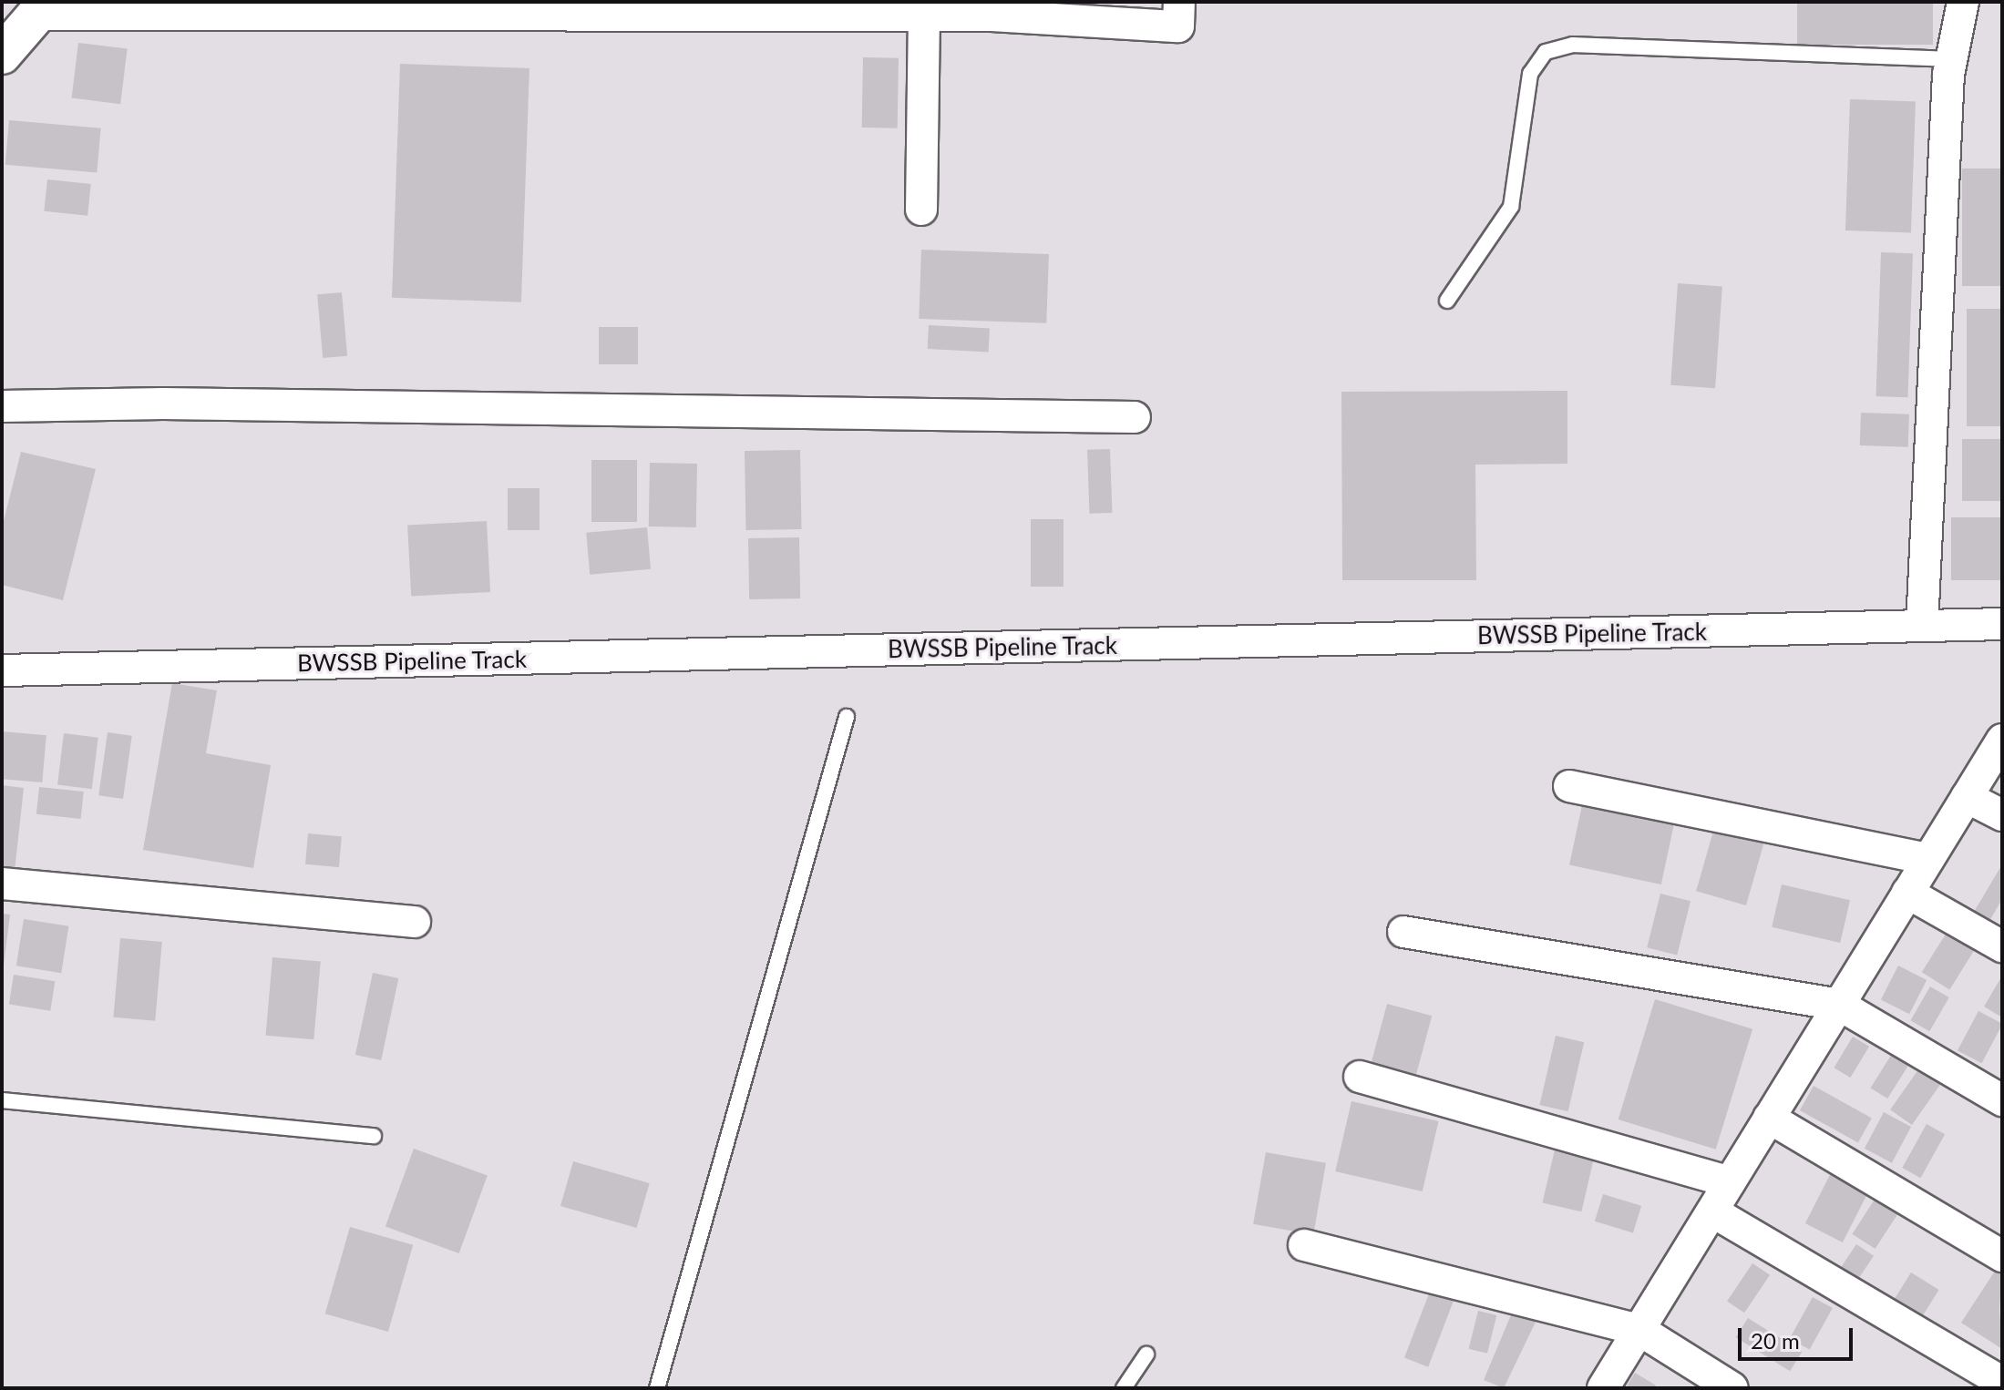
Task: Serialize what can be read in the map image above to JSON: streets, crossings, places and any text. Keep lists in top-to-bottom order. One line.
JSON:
{"streets":{"street":["BWSSB Pipeline Track"]},"scale_bar":"20 m"}
